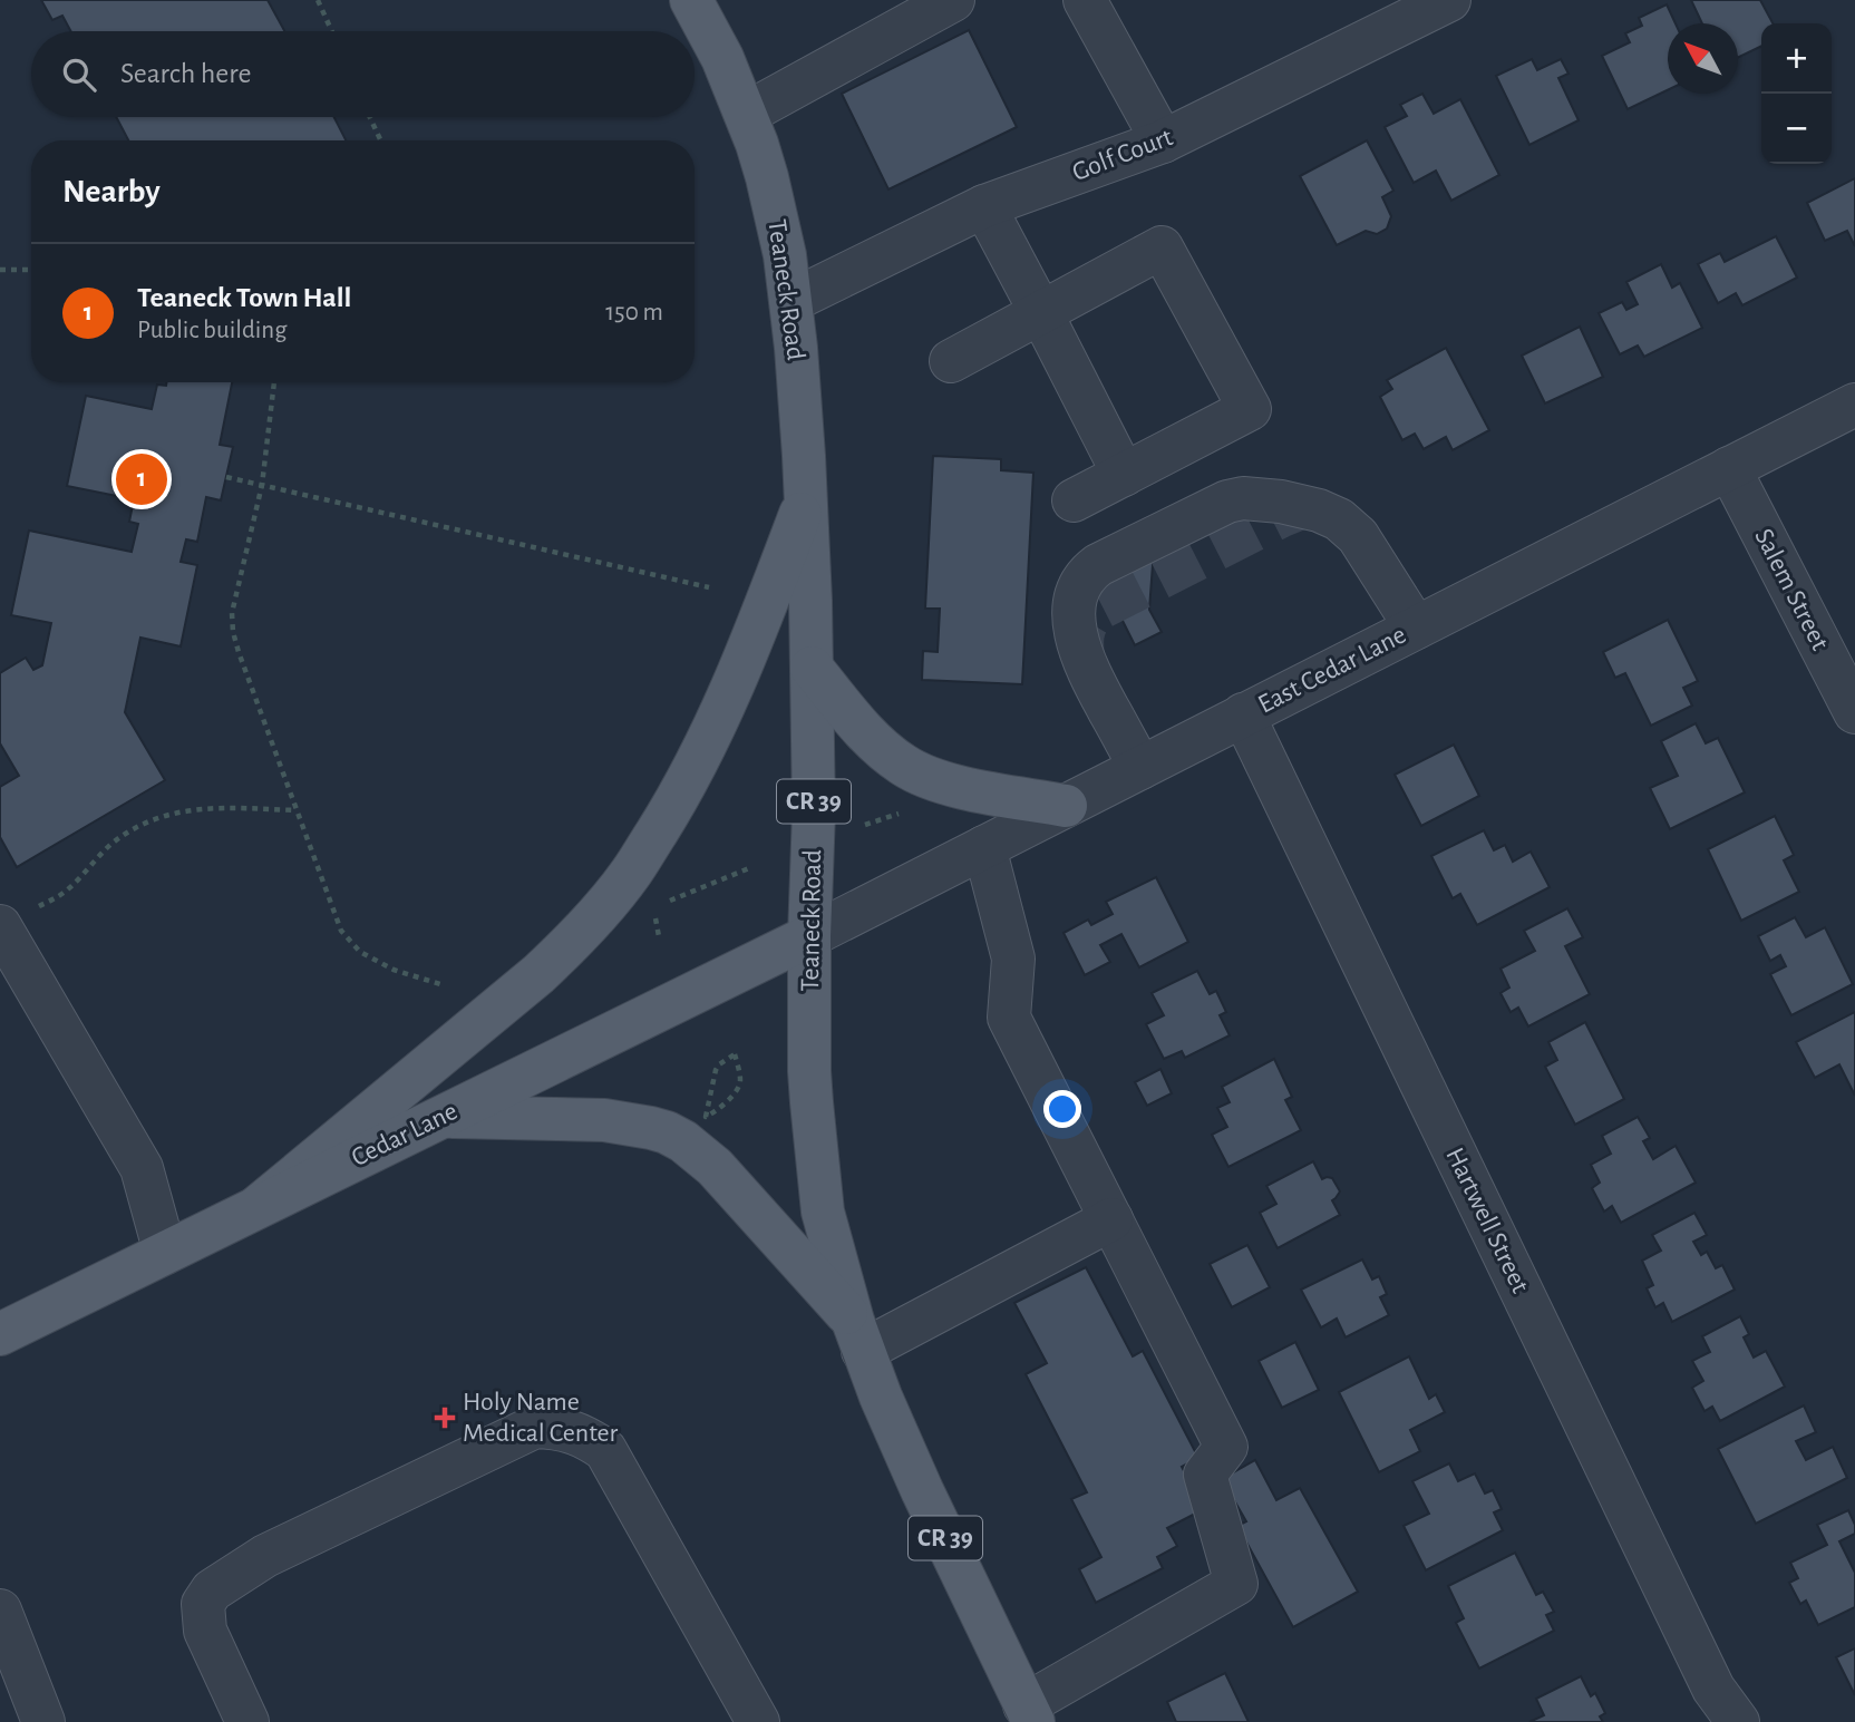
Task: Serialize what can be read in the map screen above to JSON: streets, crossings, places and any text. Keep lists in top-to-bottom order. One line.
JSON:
{"streets":{"main road":["Teaneck Road","CR 39","Cedar Lane"],"street":["Golf Court","Salem Street","East Cedar Lane","Hartwell Street"]},"crossings":[["Golf Court","Teaneck Road"],["Teaneck Road","East Cedar Lane"],["Teaneck Road","Cedar Lane"],["Salem Street","East Cedar Lane"],["East Cedar Lane","Cedar Lane"],["East Cedar Lane","Hartwell Street"]],"places":{"health":["Holy Name Medical Center"]},"north":"top left","page":{"map_buttons":["+","−"],"search":"Search here","heading":"Nearby","list":[{"mark":"1","name":"Teaneck Town Hall","note":"Public building","value":"150 m"}],"pins":"1"}}
